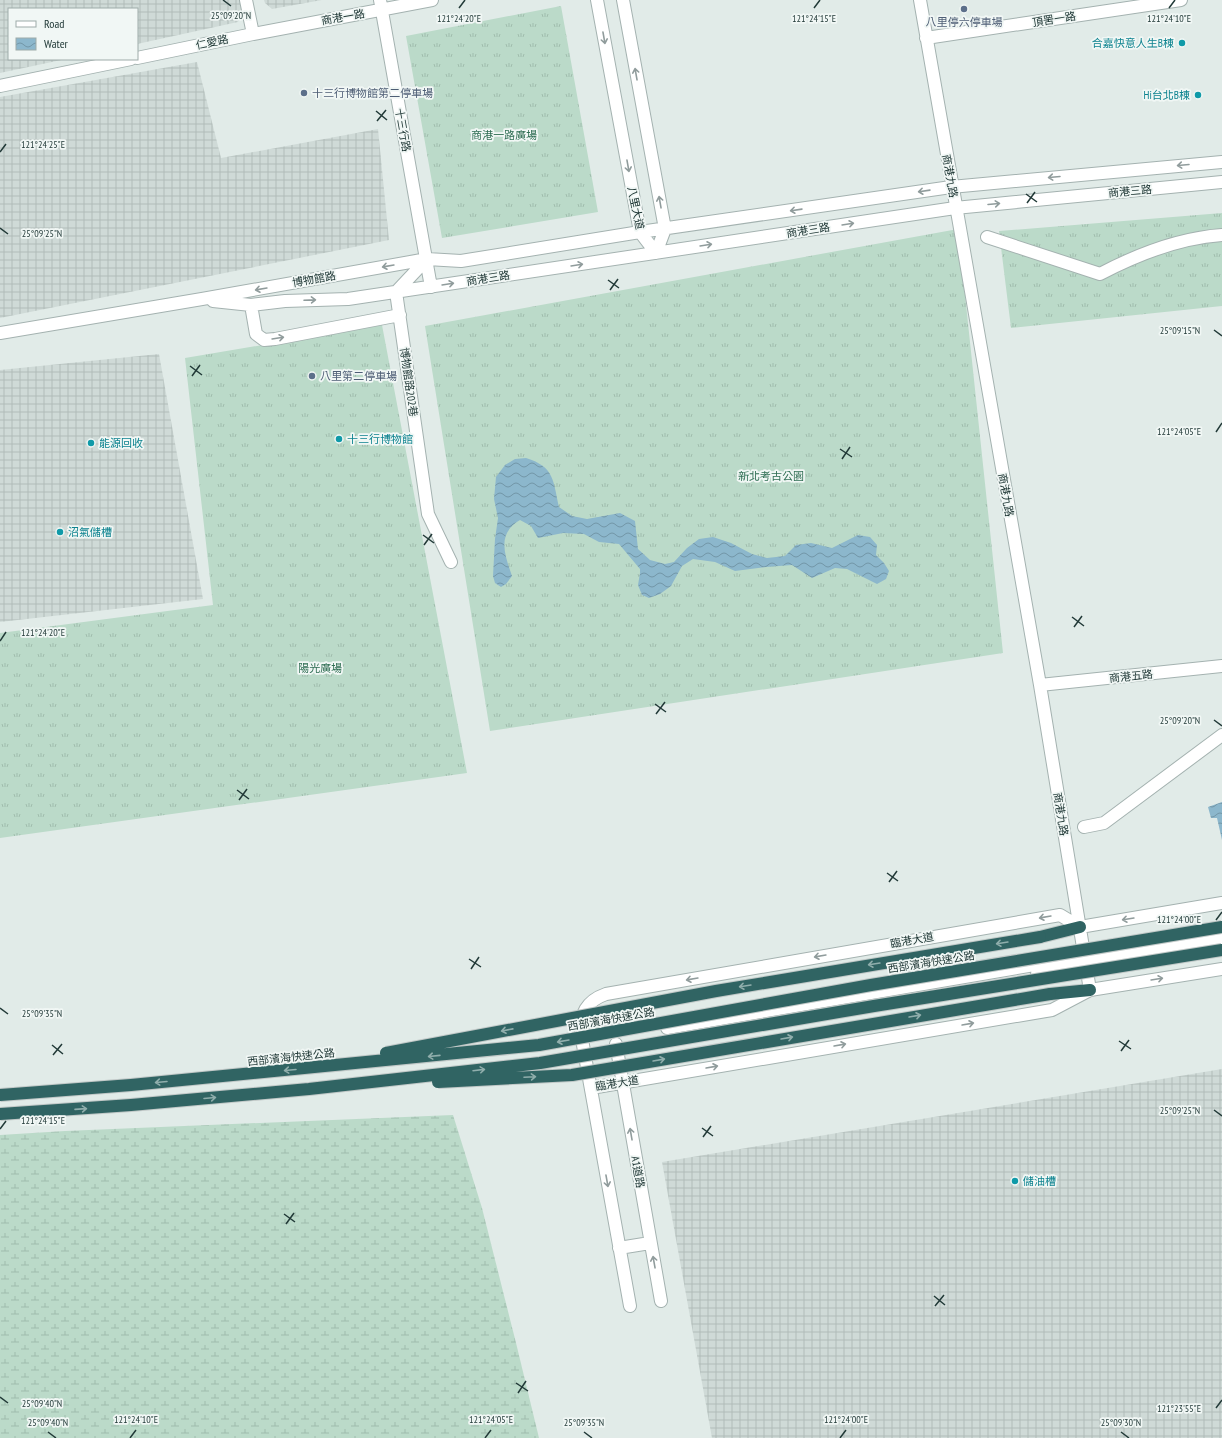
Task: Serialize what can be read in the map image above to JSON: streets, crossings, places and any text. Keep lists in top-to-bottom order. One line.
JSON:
{"streets":{"highway":["西部濱海快速公路"],"street":["商港一路","頂罟一路","仁愛路","十三行路","商港九路","商港三路","八里大道","博物館路","博物館路202巷","商港五路","臨港大道","A1道路"]},"crossings":[["商港一路","仁愛路"],["商港一路","十三行路"],["頂罟一路","商港九路"],["十三行路","商港三路"],["十三行路","博物館路"],["商港九路","商港三路"],["商港九路","商港五路"],["商港九路","臨港大道"],["商港三路","八里大道"],["商港三路","博物館路"],["商港三路","博物館路202巷"],["博物館路","博物館路202巷"],["臨港大道","A1道路"]],"parks":["商港一路廣場","新北考古公園","陽光廣場"],"places":["八里停六停車場","合嘉快意人生B棟","十三行博物館第二停車場","Hi台北B棟","八里第二停車場","十三行博物館","能源回收","沼氣儲槽","儲油槽"],"legend":["Road","Water"],"coordinates":["25°09'20\"N","121°24'10\"E","121°24'20\"E","121°24'15\"E","121°24'25\"E","25°09'25\"N","25°09'15\"N","121°24'05\"E","121°24'00\"E","25°09'35\"N","25°09'40\"N","121°23'55\"E","25°09'30\"N"]}
